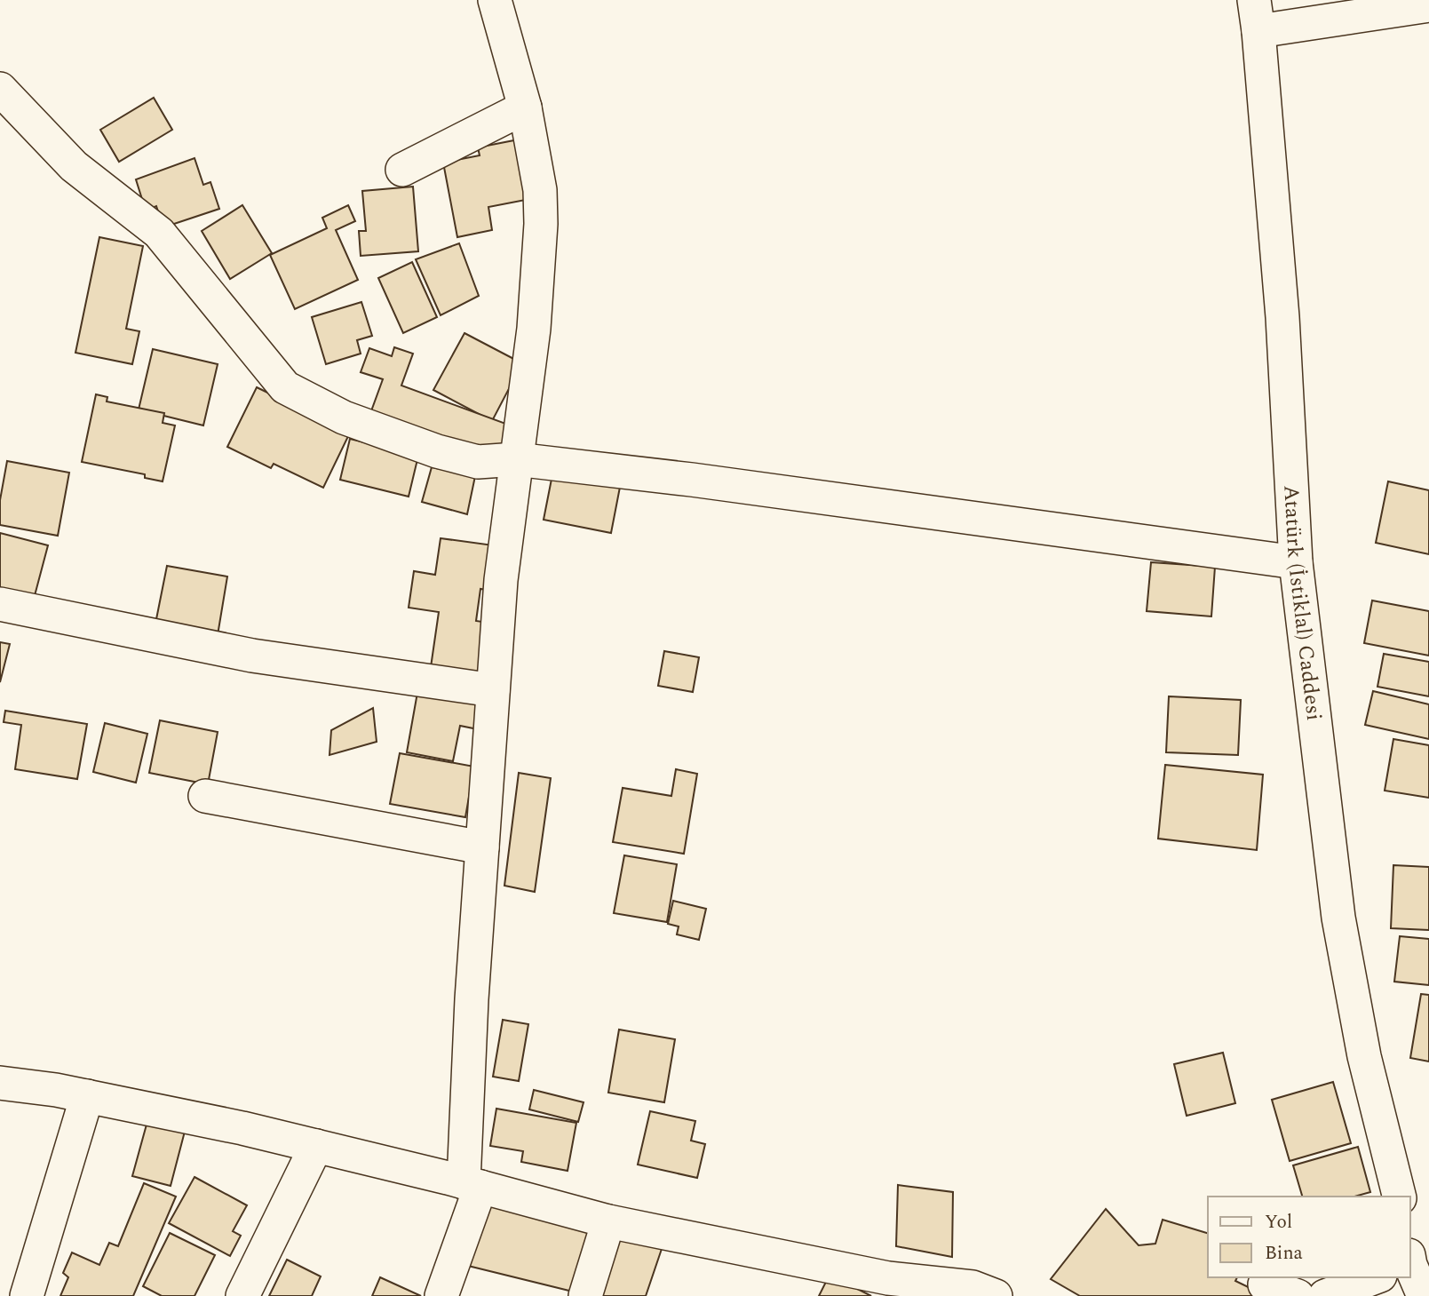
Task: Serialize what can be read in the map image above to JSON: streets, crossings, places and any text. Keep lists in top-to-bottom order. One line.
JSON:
{"streets":{"street":["Atatürk (İstiklal) Caddesi"]},"legend":["Yol","Bina"]}
